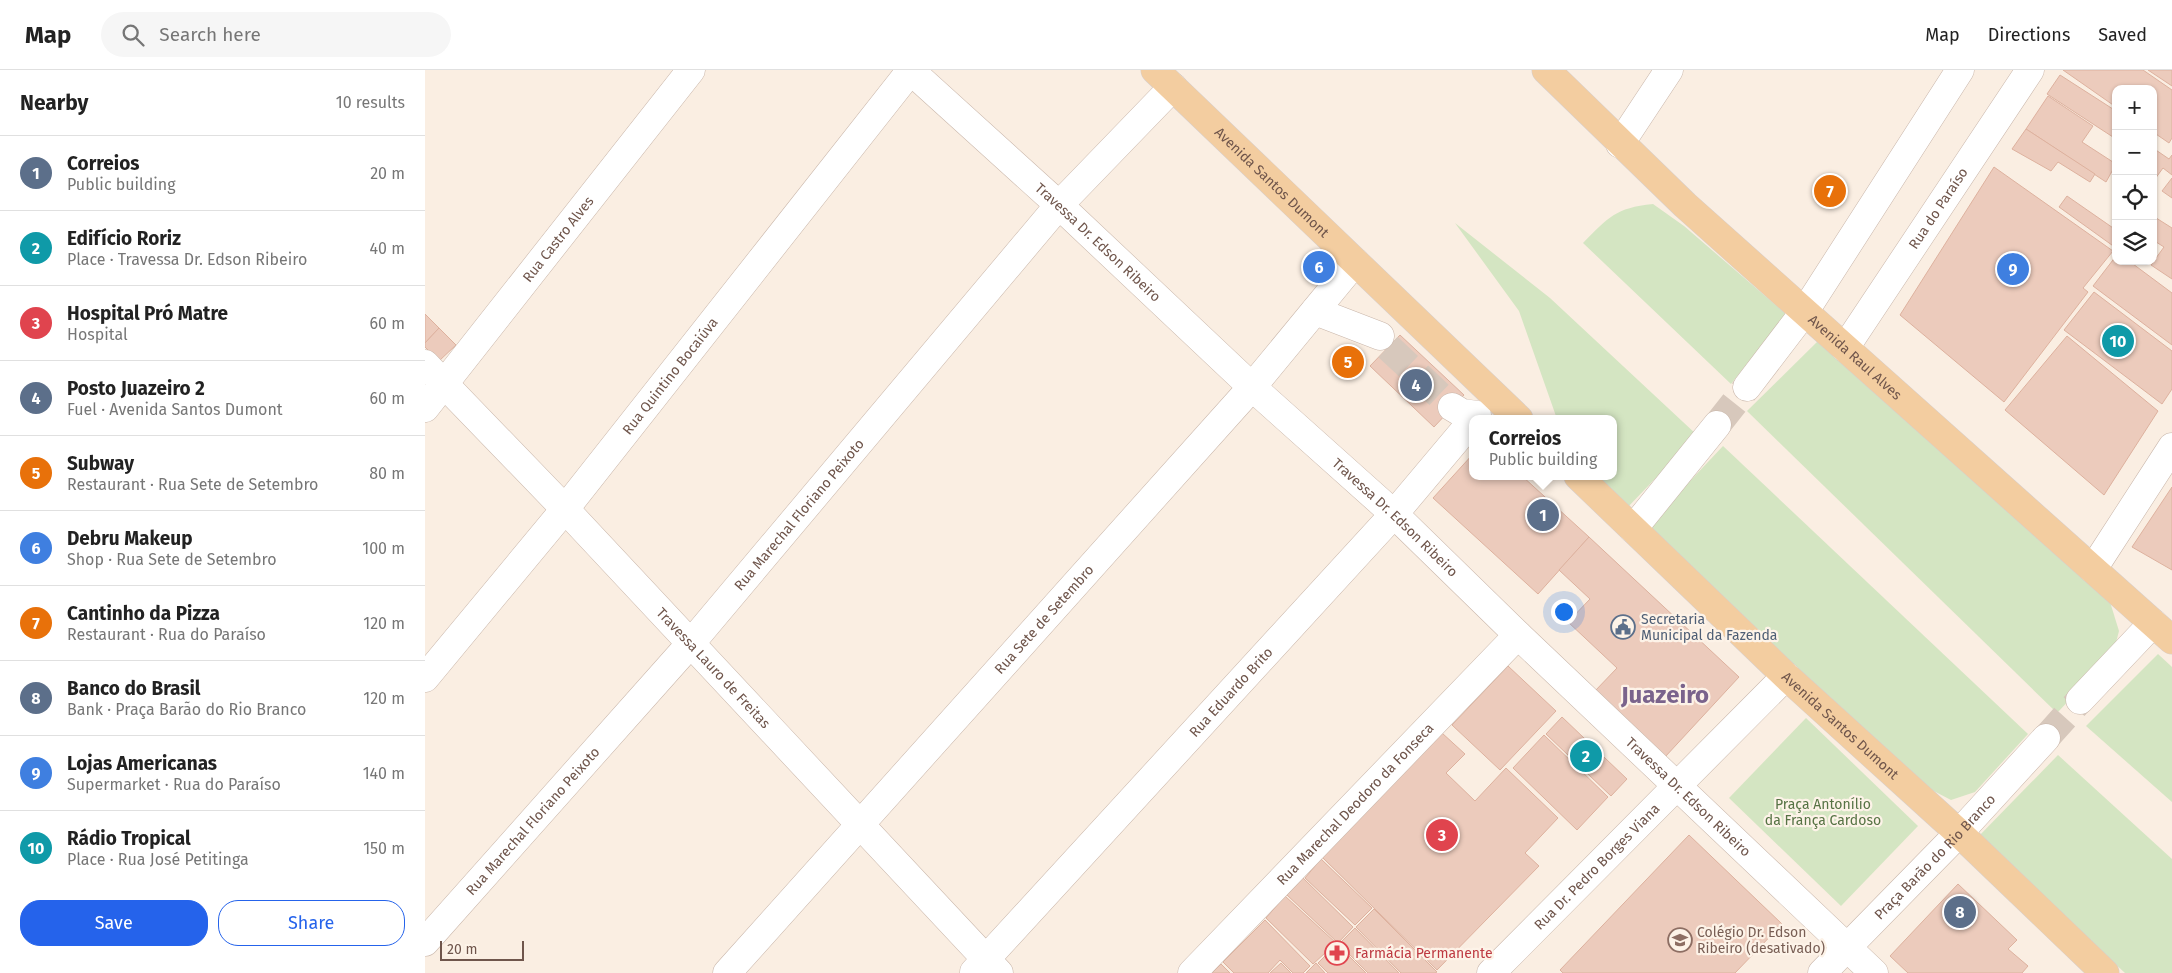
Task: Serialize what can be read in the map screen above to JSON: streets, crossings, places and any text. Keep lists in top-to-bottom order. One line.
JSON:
{"streets":{"main road":["Avenida Santos Dumont","Avenida Raul Alves"],"street":["Rua do Paraíso","Rua Castro Alves","Travessa Dr. Edson Ribeiro","Rua Quintino Bocaiúva","Rua Marechal Floriano Peixoto","Rua Sete de Setembro","Travessa Lauro de Freitas","Rua Eduardo Brito","Rua Marechal Deodoro da Fonseca","Praça Barão do Rio Branco","Rua Dr. Pedro Borges Viana"]},"crossings":[["Avenida Santos Dumont","Rua Marechal Floriano Peixoto"],["Avenida Santos Dumont","Rua Sete de Setembro"],["Avenida Santos Dumont","Praça Barão do Rio Branco"],["Avenida Santos Dumont","Rua Dr. Pedro Borges Viana"],["Rua do Paraíso","Avenida Raul Alves"],["Rua Castro Alves","Travessa Lauro de Freitas"],["Travessa Dr. Edson Ribeiro","Rua Quintino Bocaiúva"],["Travessa Dr. Edson Ribeiro","Rua Marechal Floriano Peixoto"],["Travessa Dr. Edson Ribeiro","Rua Sete de Setembro"],["Travessa Dr. Edson Ribeiro","Rua Eduardo Brito"],["Travessa Dr. Edson Ribeiro","Rua Marechal Deodoro da Fonseca"],["Travessa Dr. Edson Ribeiro","Praça Barão do Rio Branco"],["Travessa Dr. Edson Ribeiro","Rua Dr. Pedro Borges Viana"],["Rua Quintino Bocaiúva","Travessa Lauro de Freitas"],["Rua Marechal Floriano Peixoto","Travessa Lauro de Freitas"],["Rua Sete de Setembro","Travessa Lauro de Freitas"],["Travessa Lauro de Freitas","Rua Eduardo Brito"]],"districts":["Juazeiro"],"parks":["Praça Antonílio da França Cardoso"],"places":{"public building":["Secretaria Municipal da Fazenda"],"school or university":["Colégio Dr. Edson Ribeiro (desativado)"],"pharmacy":["Farmácia Permanente"]},"scale_bar":"20 m","page":{"header":"Map","search":"Search here","nav":["Map","Directions","Saved"],"heading":["Nearby","10 results"],"map_buttons":["+","−"],"list":[{"mark":"1","name":"Correios","note":"Public building","value":"20 m"},{"mark":"2","name":"Edifício Roriz","note":"Place · Travessa Dr. Edson Ribeiro","value":"40 m"},{"mark":"3","name":"Hospital Pró Matre","note":"Hospital","value":"60 m"},{"mark":"4","name":"Posto Juazeiro 2","note":"Fuel · Avenida Santos Dumont","value":"60 m"},{"mark":"5","name":"Subway","note":"Restaurant · Rua Sete de Setembro","value":"80 m"},{"mark":"6","name":"Debru Makeup","note":"Shop · Rua Sete de Setembro","value":"100 m"},{"mark":"7","name":"Cantinho da Pizza","note":"Restaurant · Rua do Paraíso","value":"120 m"},{"mark":"8","name":"Banco do Brasil","note":"Bank · Praça Barão do Rio Branco","value":"120 m"},{"mark":"9","name":"Lojas Americanas","note":"Supermarket · Rua do Paraíso","value":"140 m"},{"mark":"10","name":"Rádio Tropical","note":"Place · Rua José Petitinga","value":"150 m"}],"pins":["7","6","9","10","5","4","1","2","3","8"],"popup":["Correios","Public building"],"buttons":["Save","Share"],"scale":"20 m"}}
